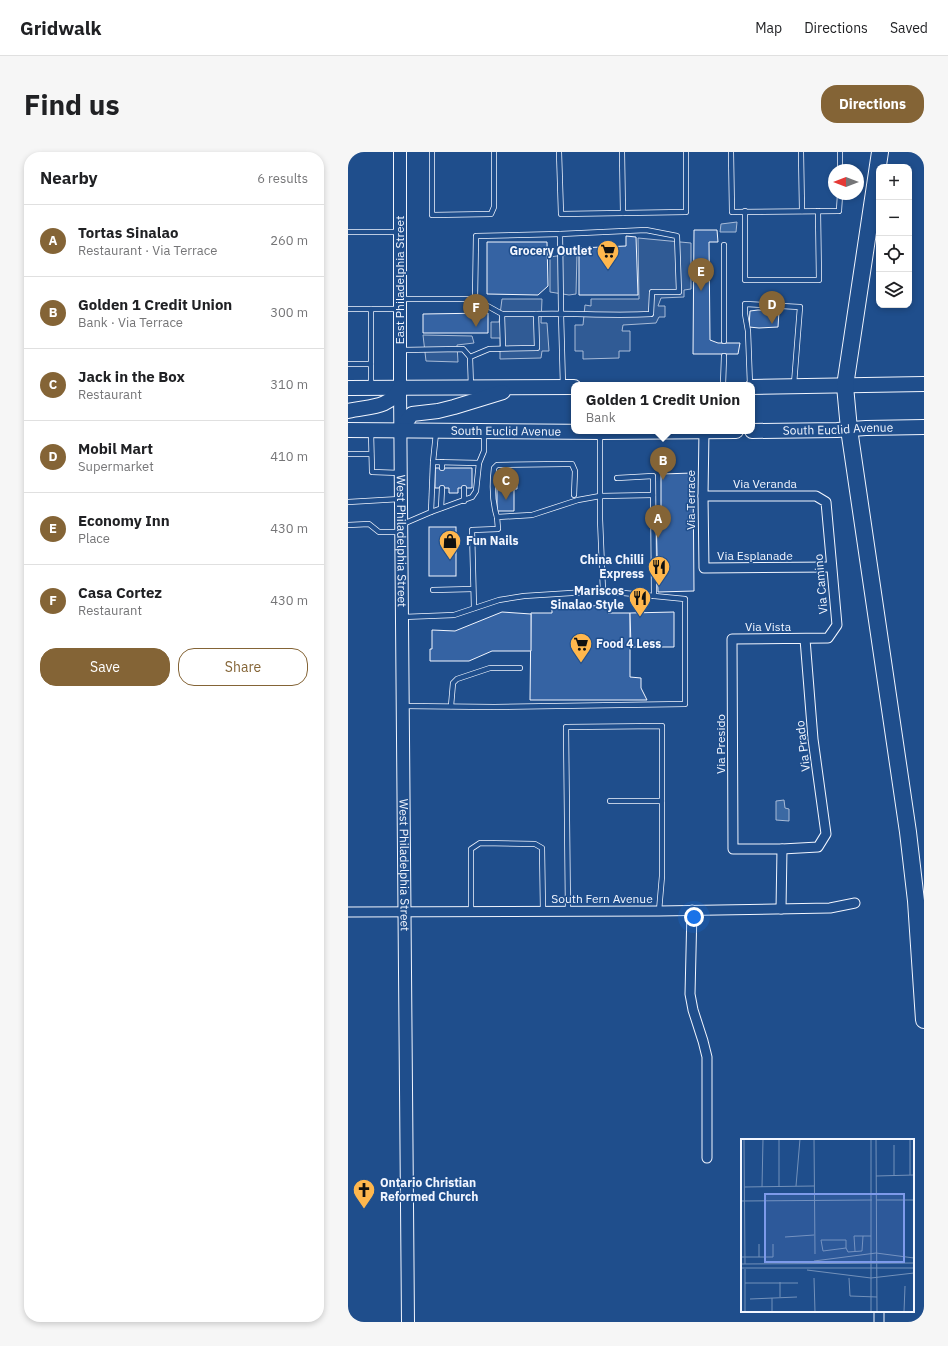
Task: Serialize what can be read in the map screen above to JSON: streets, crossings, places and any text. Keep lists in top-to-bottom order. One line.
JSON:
{"streets":{"main road":["East Philadelphia Street","South Euclid Avenue","West Philadelphia Street"],"street":["Via Veranda","Via Terrace","Via Esplanade","Via Camino","Via Vista","Via Presido","Via Prado","South Fern Avenue"]},"crossings":[["East Philadelphia Street","West Philadelphia Street"],["South Euclid Avenue","West Philadelphia Street"],["Via Veranda","Via Terrace"],["Via Veranda","Via Camino"],["Via Terrace","Via Esplanade"],["West Philadelphia Street","South Fern Avenue"],["Via Esplanade","Via Camino"],["Via Camino","Via Vista"],["Via Camino","Via Prado"],["Via Vista","Via Presido"],["Via Vista","Via Prado"],["Via Presido","Via Prado"]],"places":{"supermarket":["Grocery Outlet","Food 4 Less"],"shop":["Fun Nails"],"restaurant":["China Chilli Express","Mariscos Sinalao Style"],"church":["Ontario Christian Reformed Church"]},"north":"left","page":{"header":"Gridwalk","nav":["Map","Directions","Saved"],"buttons":["Directions",["Save","Share"]],"title":"Find us","heading":["Nearby","6 results"],"map_buttons":["+","−"],"list":[{"mark":"A","name":"Tortas Sinalao","note":"Restaurant · Via Terrace","value":"260 m"},{"mark":"B","name":"Golden 1 Credit Union","note":"Bank · Via Terrace","value":"300 m"},{"mark":"C","name":"Jack in the Box","note":"Restaurant","value":"310 m"},{"mark":"D","name":"Mobil Mart","note":"Supermarket","value":"410 m"},{"mark":"E","name":"Economy Inn","note":"Place","value":"430 m"},{"mark":"F","name":"Casa Cortez","note":"Restaurant","value":"430 m"}],"pins":["E","D","F","B","C","A"],"popup":["Golden 1 Credit Union","Bank"]}}
